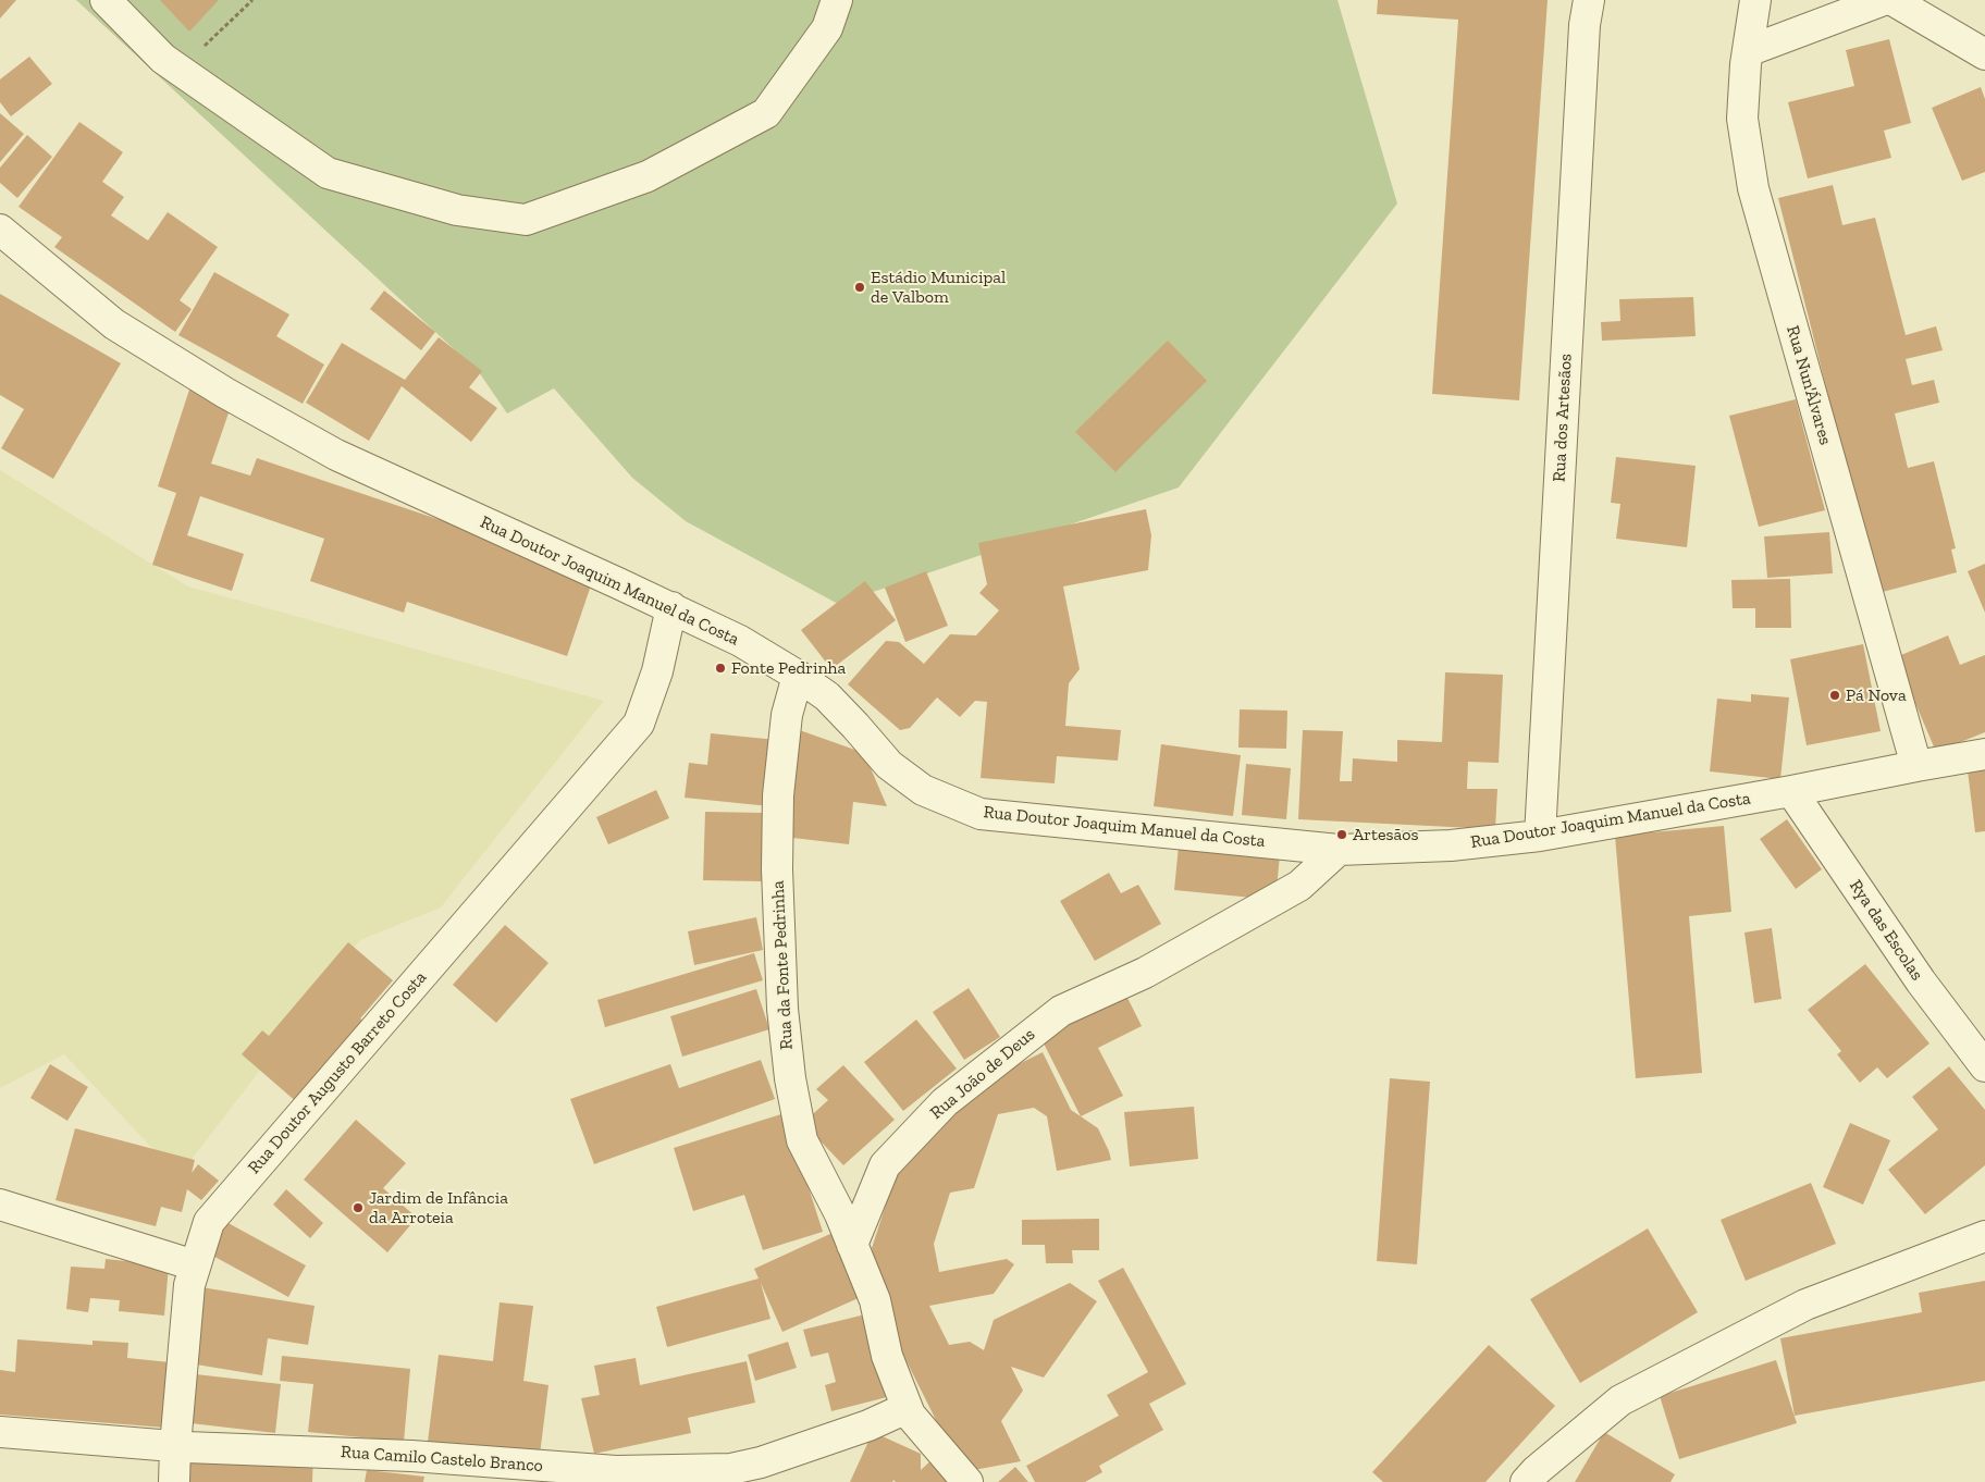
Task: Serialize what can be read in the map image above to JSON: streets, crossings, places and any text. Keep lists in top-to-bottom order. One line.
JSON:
{"streets":{"street":["Rua Nun'Álvares","Rua dos Artesãos","Rua Doutor Joaquim Manuel da Costa","Rya das Escolas","Rua da Fonte Pedrinha","Rua Doutor Augusto Barreto Costa","Rua João de Deus","Rua Camilo Castelo Branco"]},"crossings":[["Rua Nun'Álvares","Rua Doutor Joaquim Manuel da Costa"],["Rua dos Artesãos","Rua Doutor Joaquim Manuel da Costa"],["Rua Doutor Joaquim Manuel da Costa","Rya das Escolas"],["Rua Doutor Joaquim Manuel da Costa","Rua da Fonte Pedrinha"],["Rua Doutor Joaquim Manuel da Costa","Rua Doutor Augusto Barreto Costa"],["Rua Doutor Joaquim Manuel da Costa","Rua João de Deus"],["Rua da Fonte Pedrinha","Rua João de Deus"],["Rua Doutor Augusto Barreto Costa","Rua Camilo Castelo Branco"]],"places":["Estádio Municipal de Valbom","Fonte Pedrinha","Pá Nova","Artesãos","Jardim de Infância da Arroteia"]}
